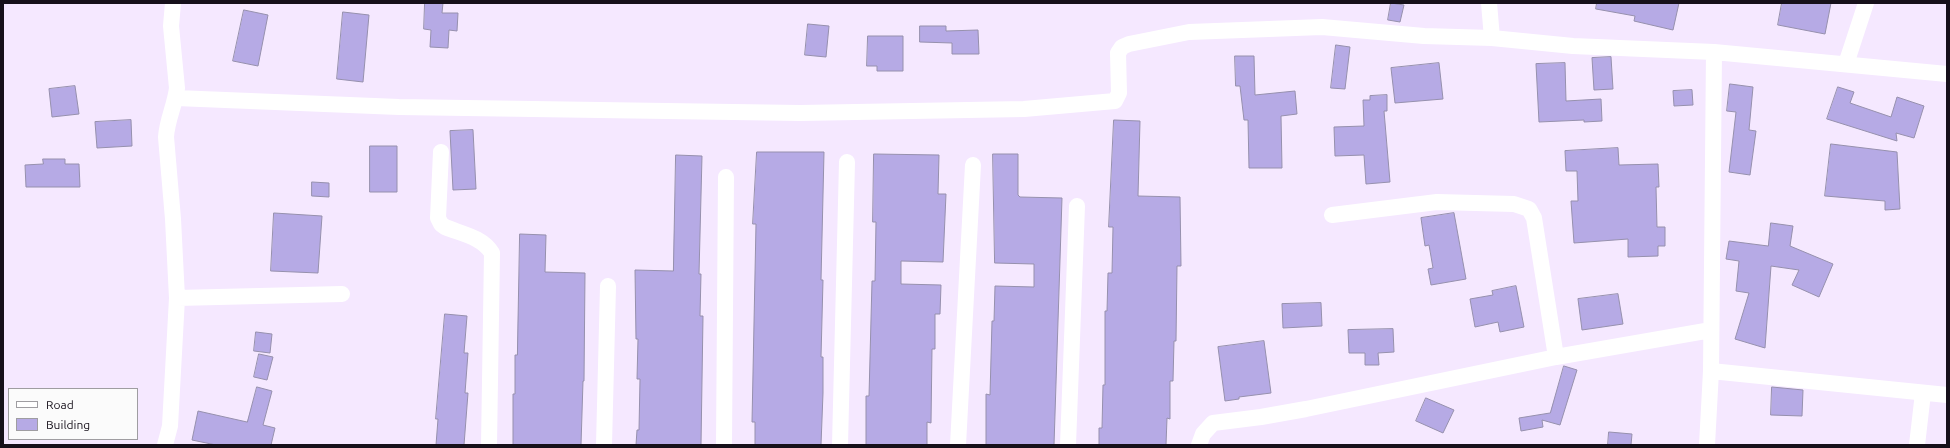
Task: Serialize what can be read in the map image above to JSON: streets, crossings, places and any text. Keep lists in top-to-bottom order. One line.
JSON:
{"legend":["Road","Building"]}
